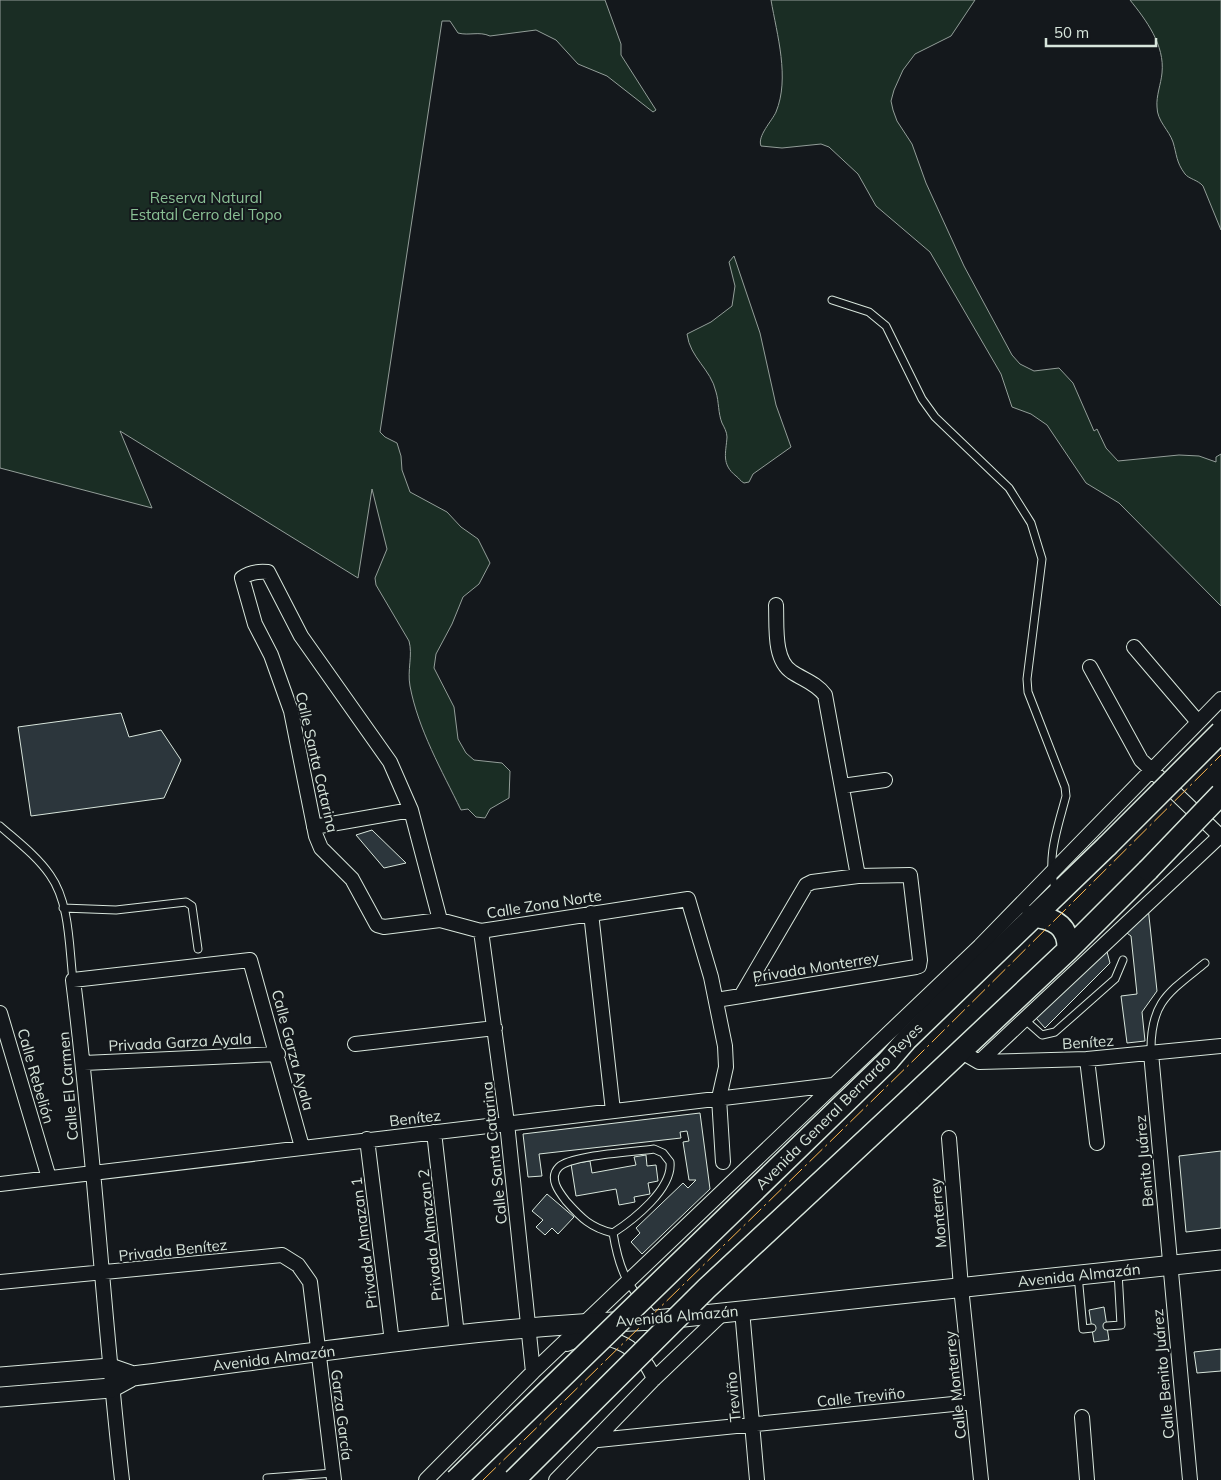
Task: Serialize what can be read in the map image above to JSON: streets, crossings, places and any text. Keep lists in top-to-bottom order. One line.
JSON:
{"streets":{"main road":["Avenida General Bernardo Reyes","Avenida Almazán"],"street":["Calle Santa Catarina","Calle Zona Norte","Privada Monterrey","Privada Garza Ayala","Benítez","Calle Garza Ayala","Calle Rebelión","Calle El Carmen","Benito Juárez","Monterrey","Privada Almazan 2","Privada Almazan 1","Privada Benítez","Calle Benito Juárez","Calle Monterrey","Treviño","Calle Treviño","Garza García"]},"crossings":[["Calle Santa Catarina","Calle Zona Norte"],["Calle Santa Catarina","Benítez"],["Calle Santa Catarina","Avenida Almazán"],["Calle Zona Norte","Privada Monterrey"],["Privada Garza Ayala","Calle Garza Ayala"],["Privada Garza Ayala","Calle El Carmen"],["Benítez","Calle Garza Ayala"],["Benítez","Calle Rebelión"],["Benítez","Calle El Carmen"],["Benítez","Benito Juárez"],["Benítez","Privada Almazan 2"],["Benítez","Privada Almazan 1"],["Calle Garza Ayala","Calle El Carmen"],["Calle El Carmen","Privada Benítez"],["Calle El Carmen","Avenida Almazán"],["Benito Juárez","Avenida Almazán"],["Benito Juárez","Calle Benito Juárez"],["Monterrey","Avenida Almazán"],["Monterrey","Calle Monterrey"],["Privada Almazan 2","Avenida Almazán"],["Privada Almazan 1","Avenida Almazán"],["Privada Benítez","Avenida Almazán"],["Privada Benítez","Garza García"],["Avenida Almazán","Calle Benito Juárez"],["Avenida Almazán","Calle Monterrey"],["Avenida Almazán","Treviño"],["Avenida Almazán","Garza García"],["Calle Monterrey","Calle Treviño"],["Treviño","Calle Treviño"]],"parks":["Reserva Natural Estatal Cerro del Topo"],"scale_bar":"50 m"}
